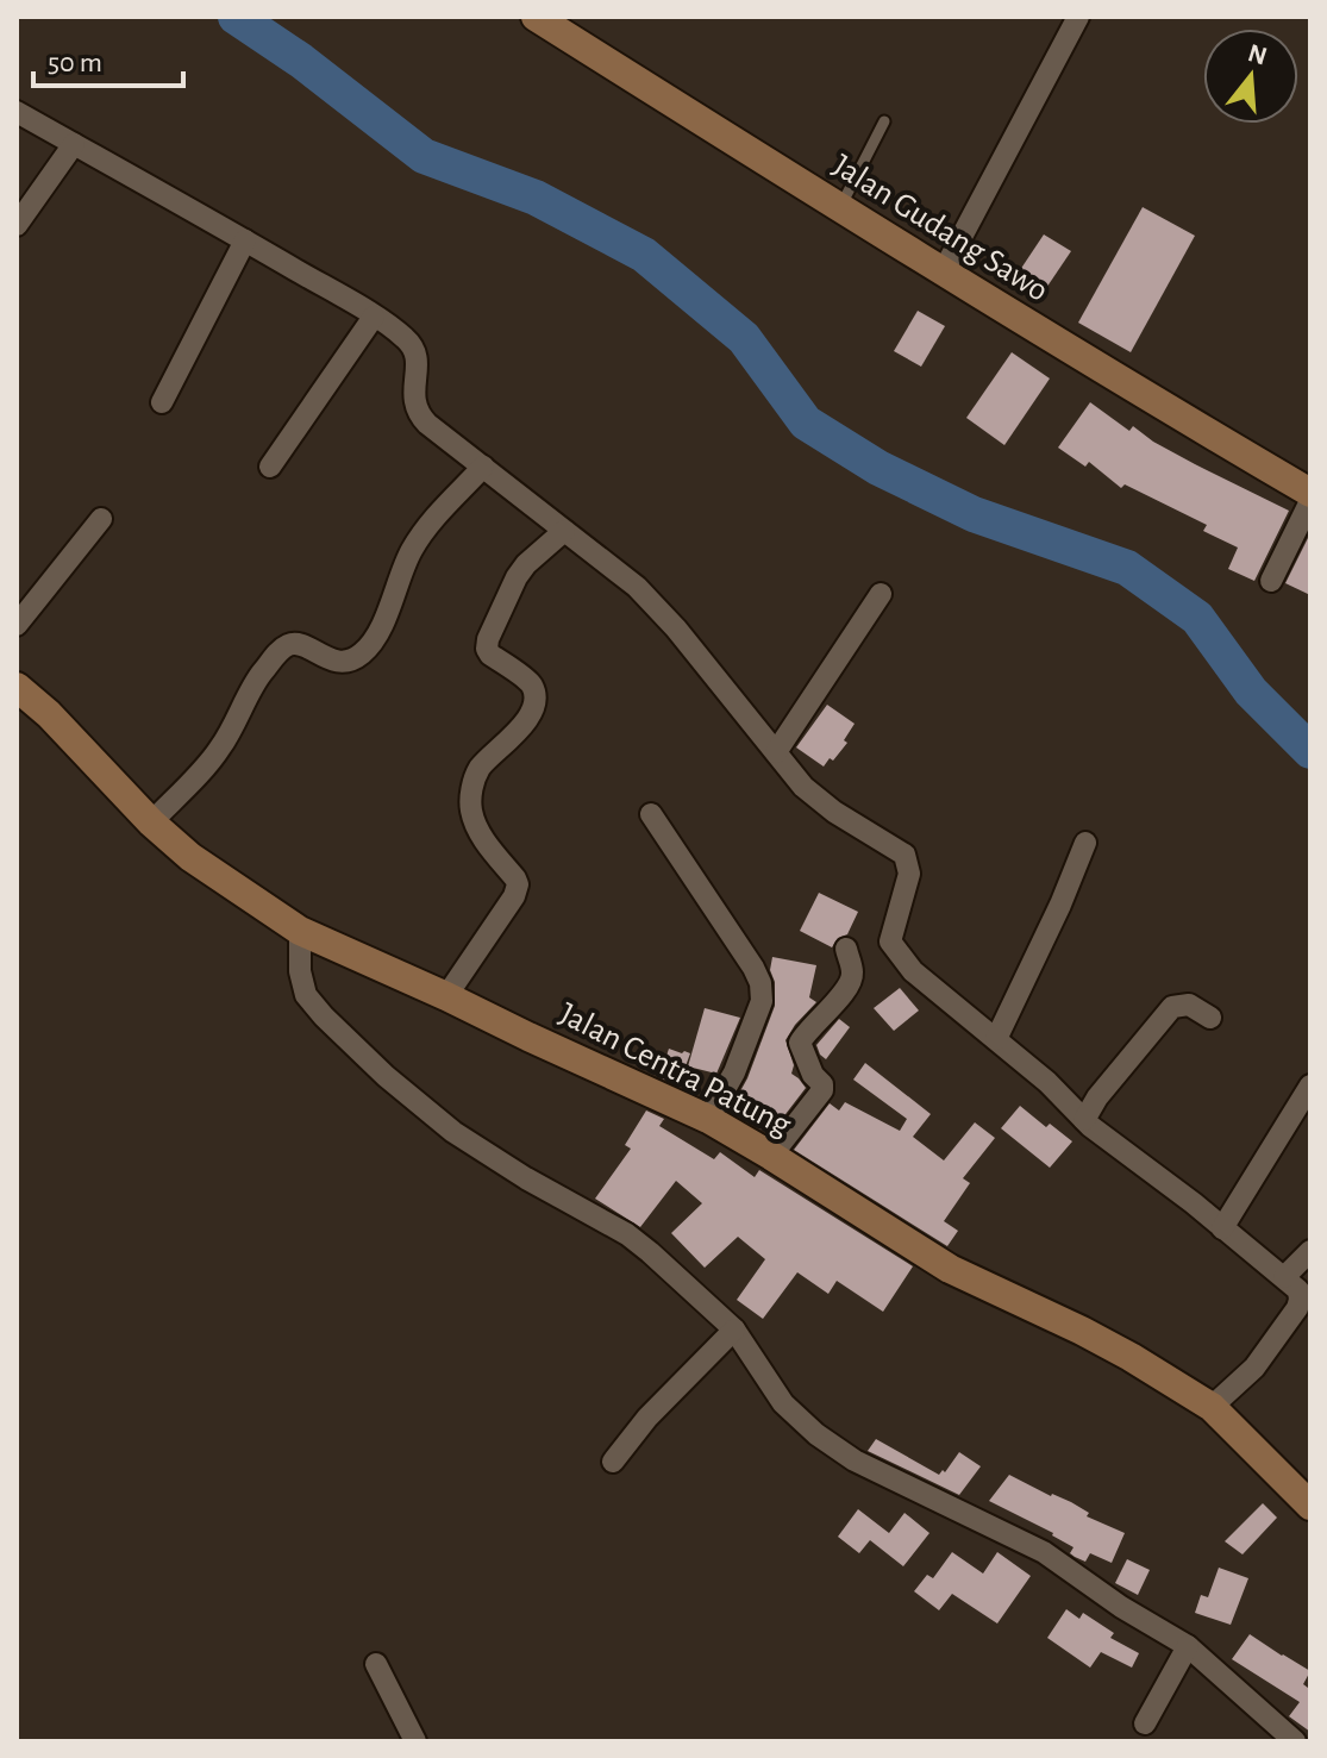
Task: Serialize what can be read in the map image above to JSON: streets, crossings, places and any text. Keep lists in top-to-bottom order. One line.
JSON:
{"streets":{"street":["Jalan Gudang Sawo","Jalan Centra Patung"]},"scale_bar":"50 m","north":"top"}
